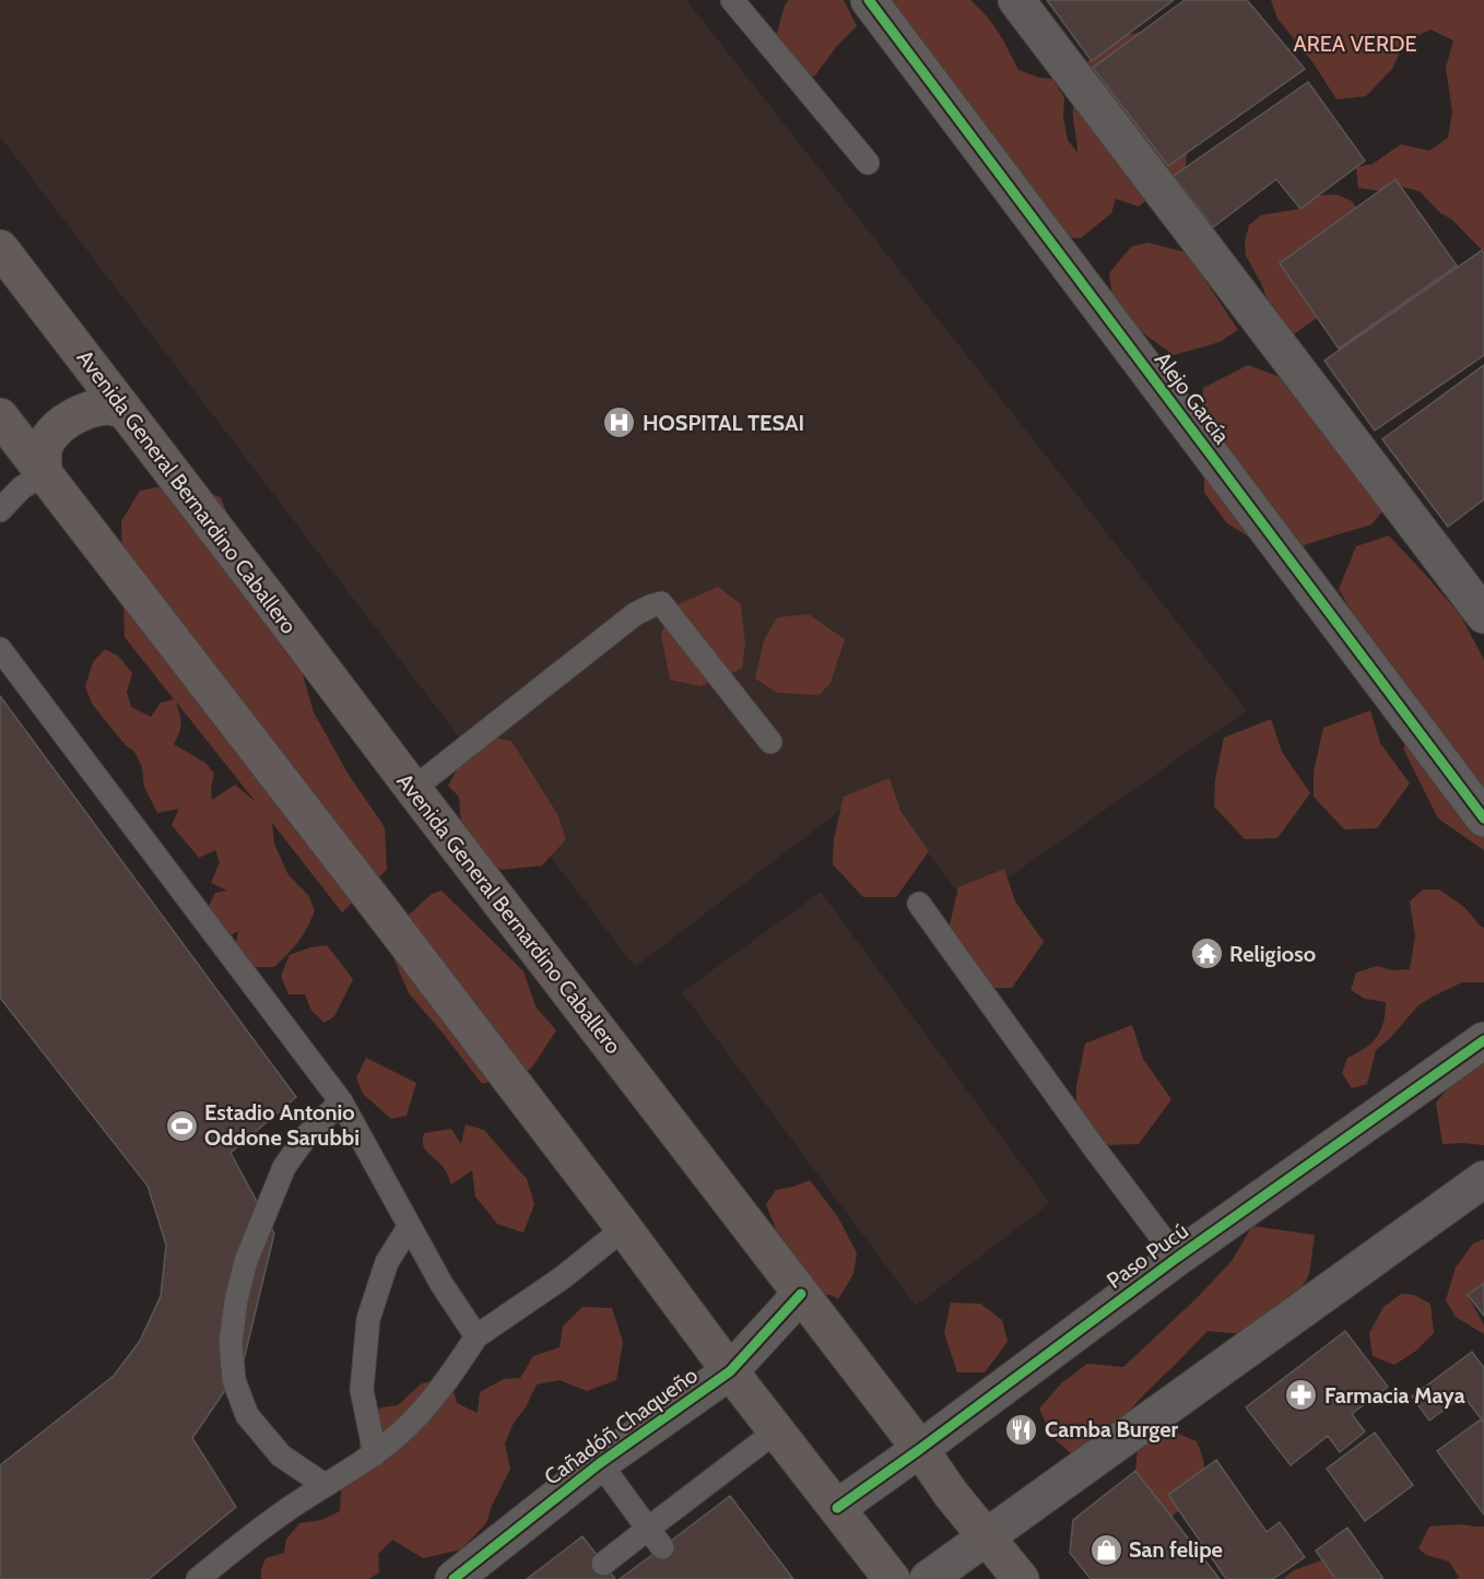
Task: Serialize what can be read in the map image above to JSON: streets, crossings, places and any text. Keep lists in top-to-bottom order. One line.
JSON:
{"streets":{"main road":["Avenida General Bernardino Caballero"],"street":["Alejo García","Paso Pucú","Cañadóñ Chaqueño"]},"crossings":[["Avenida General Bernardino Caballero","Paso Pucú"],["Avenida General Bernardino Caballero","Cañadóñ Chaqueño"]],"parks":["AREA VERDE"],"places":{"hospital":["HOSPITAL TESAI"],"temple":["Religioso"],"sports":["Estadio Antonio Oddone Sarubbi"],"pharmacy":["Farmacia Maya"],"restaurant":["Camba Burger"],"shop":["San felipe"]}}
